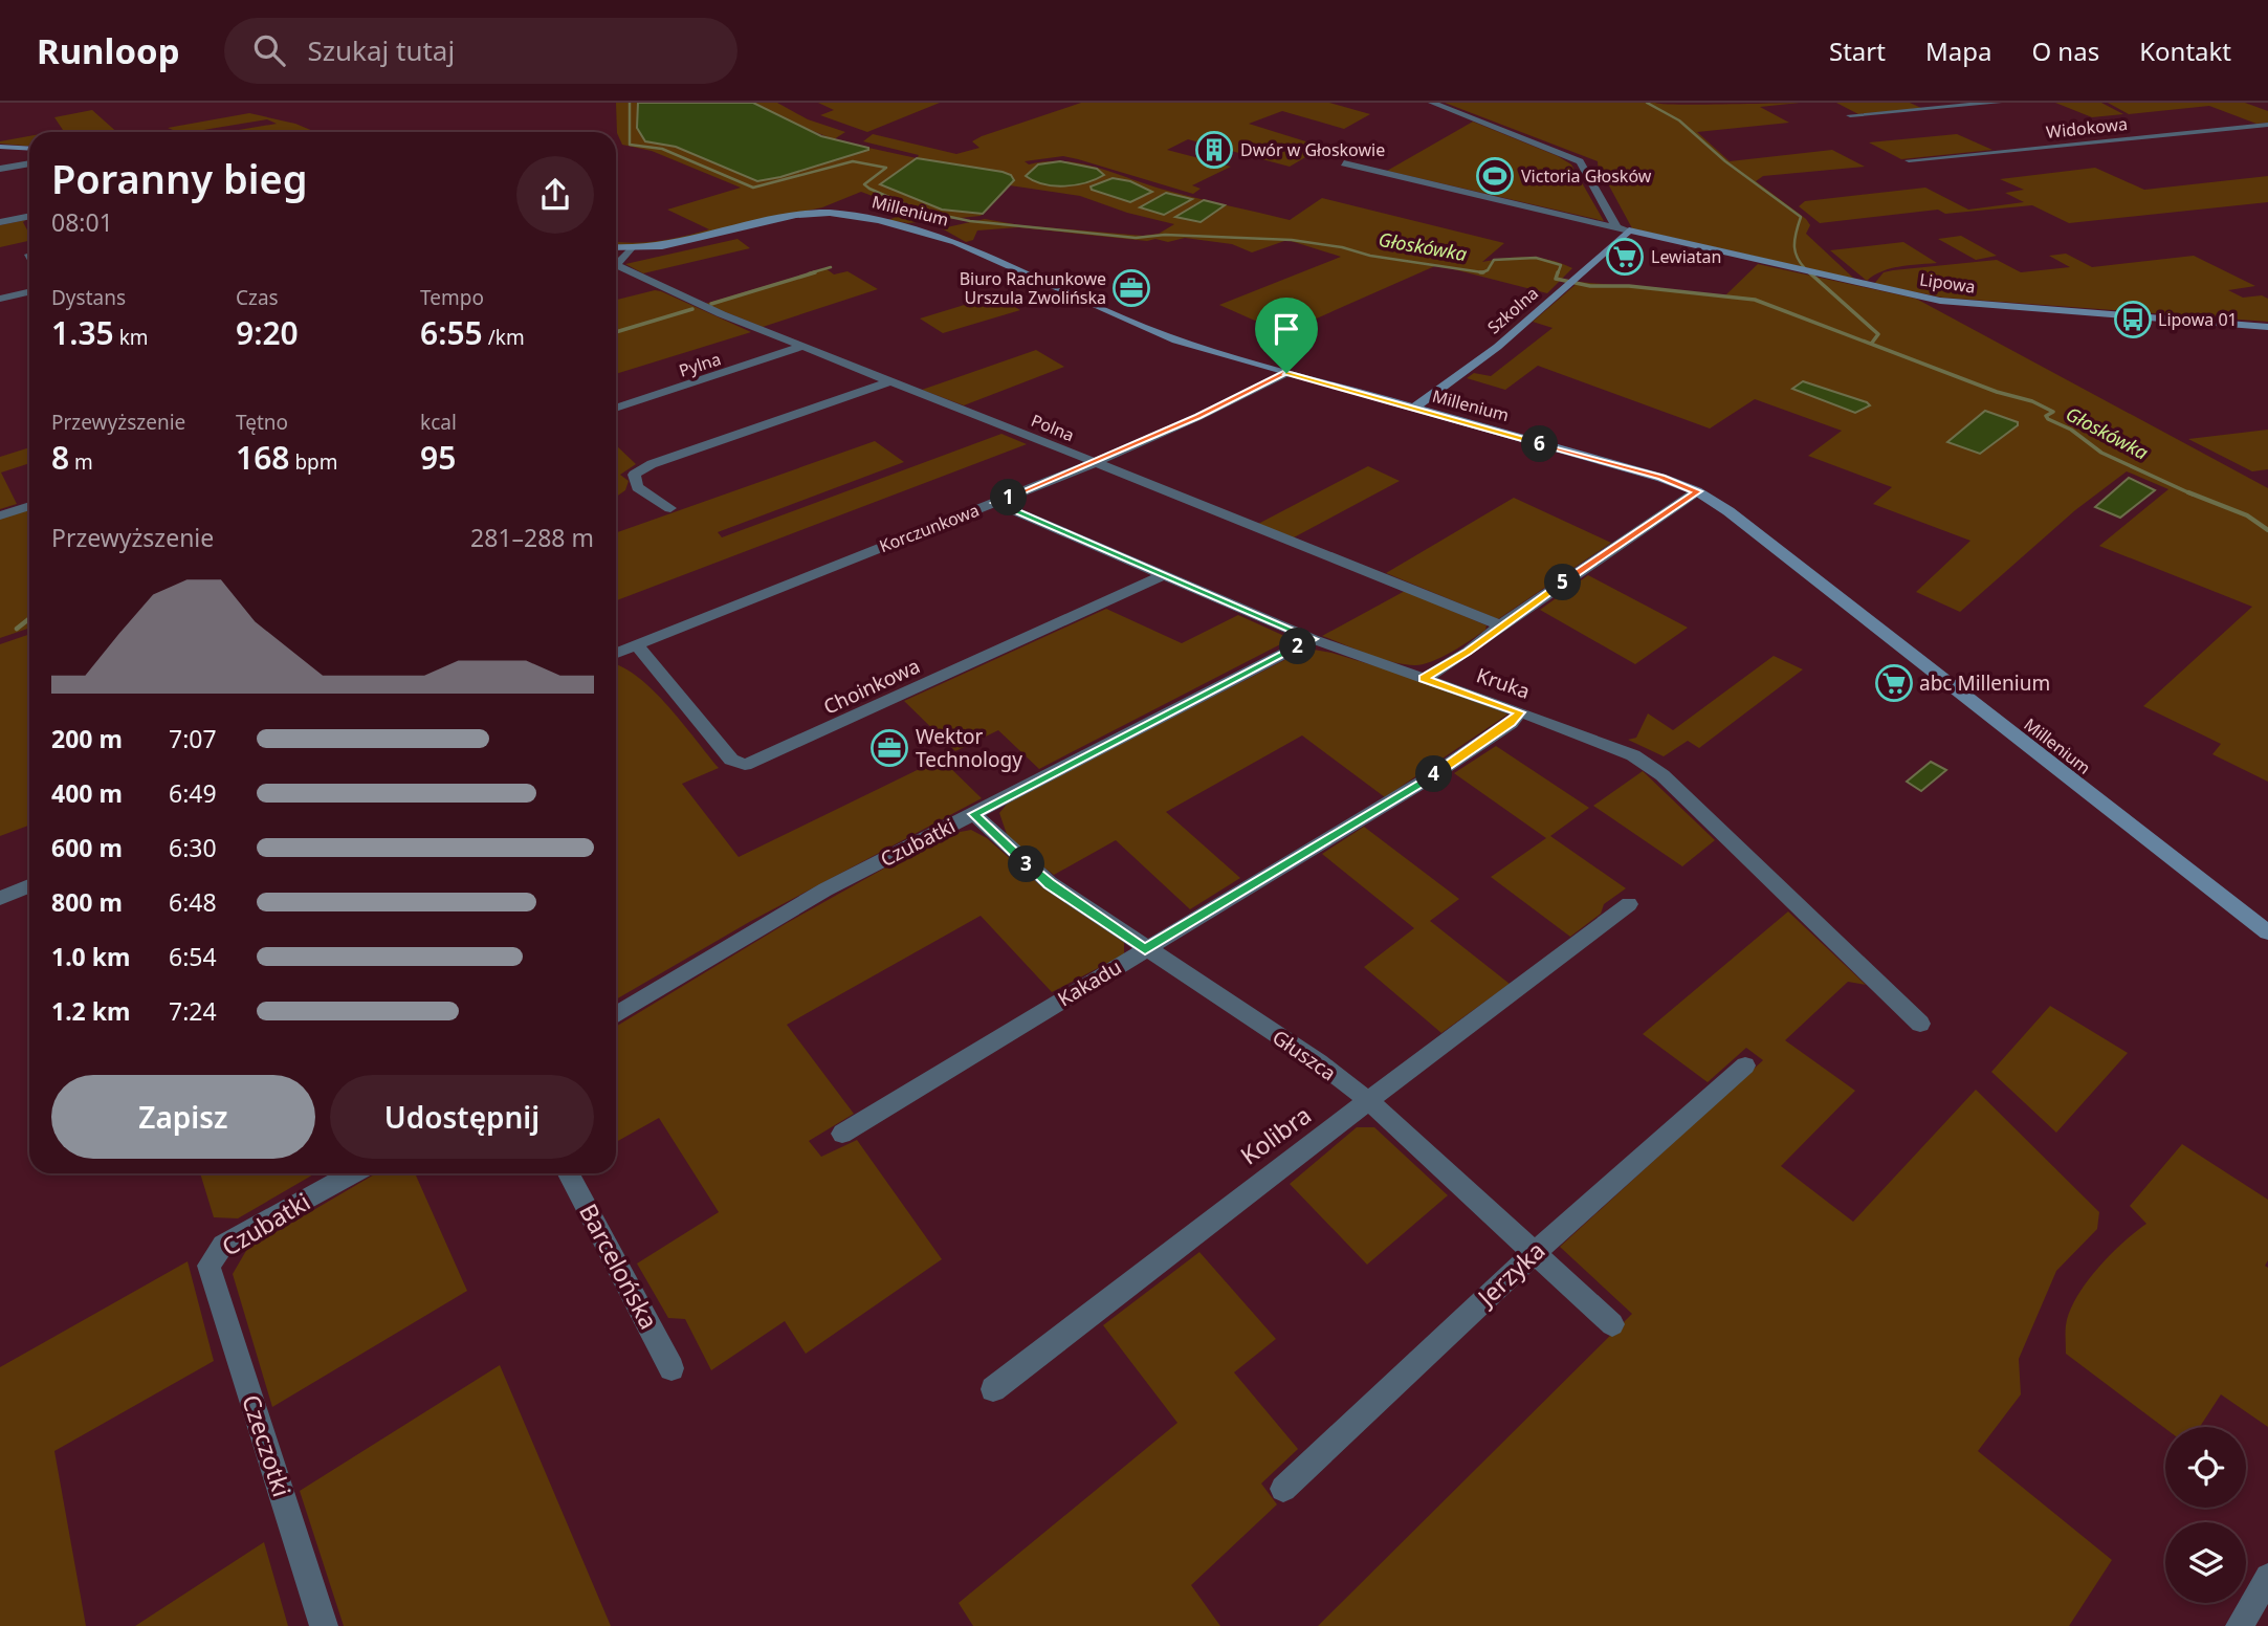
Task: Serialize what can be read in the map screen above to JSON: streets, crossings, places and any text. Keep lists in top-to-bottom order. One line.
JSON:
{"streets":{"street":["Widokowa","Millenium","Lipowa","Szkolna","Pylna","Polna","Korczunkowa","Kruka","Choinkowa","Czubatki","Kakadu","Głuszca","Kolibra","Barcelońska","Jerzyka","Czeczotki"]},"crossings":[["Millenium","Szkolna"],["Millenium","Polna"],["Millenium","Korczunkowa"],["Lipowa","Szkolna"],["Pylna","Polna"],["Polna","Korczunkowa"],["Korczunkowa","Kruka"],["Korczunkowa","Choinkowa"],["Kruka","Choinkowa"],["Kruka","Czubatki"],["Kruka","Kakadu"],["Czubatki","Głuszca"],["Czubatki","Czeczotki"],["Kakadu","Głuszca"],["Głuszca","Kolibra"],["Głuszca","Jerzyka"]],"water":["Głoskówka"],"places":{"building":["Dwór w Głoskowie"],"sports":["Victoria Głosków"],"supermarket":["Lewiatan","abc Millenium"],"office":["Biuro Rachunkowe Urszula Zwolińska","Wektor Technology"],"bus stop":["Lipowa 01"]},"page":{"header":"Runloop","search":"Szukaj tutaj","nav":["Start","Mapa","O nas","Kontakt"],"heading":["Poranny bieg","08:01"],"stats":[["Dystans","1.35 km"],["Czas","9:20"],["Tempo","6:55 /km"],["Przewyższenie","8 m"],["Tętno","168 bpm"],["kcal","95"]],"pins":["6","1","5","2","4","3"],"chart":["Przewyższenie","281–288 m"],"list":[{"name":"200 m","note":"7:07"},{"name":"400 m","note":"6:49"},{"name":"600 m","note":"6:30"},{"name":"800 m","note":"6:48"},{"name":"1.0 km","note":"6:54"},{"name":"1.2 km","note":"7:24"}],"buttons":["Zapisz","Udostępnij"]}}
